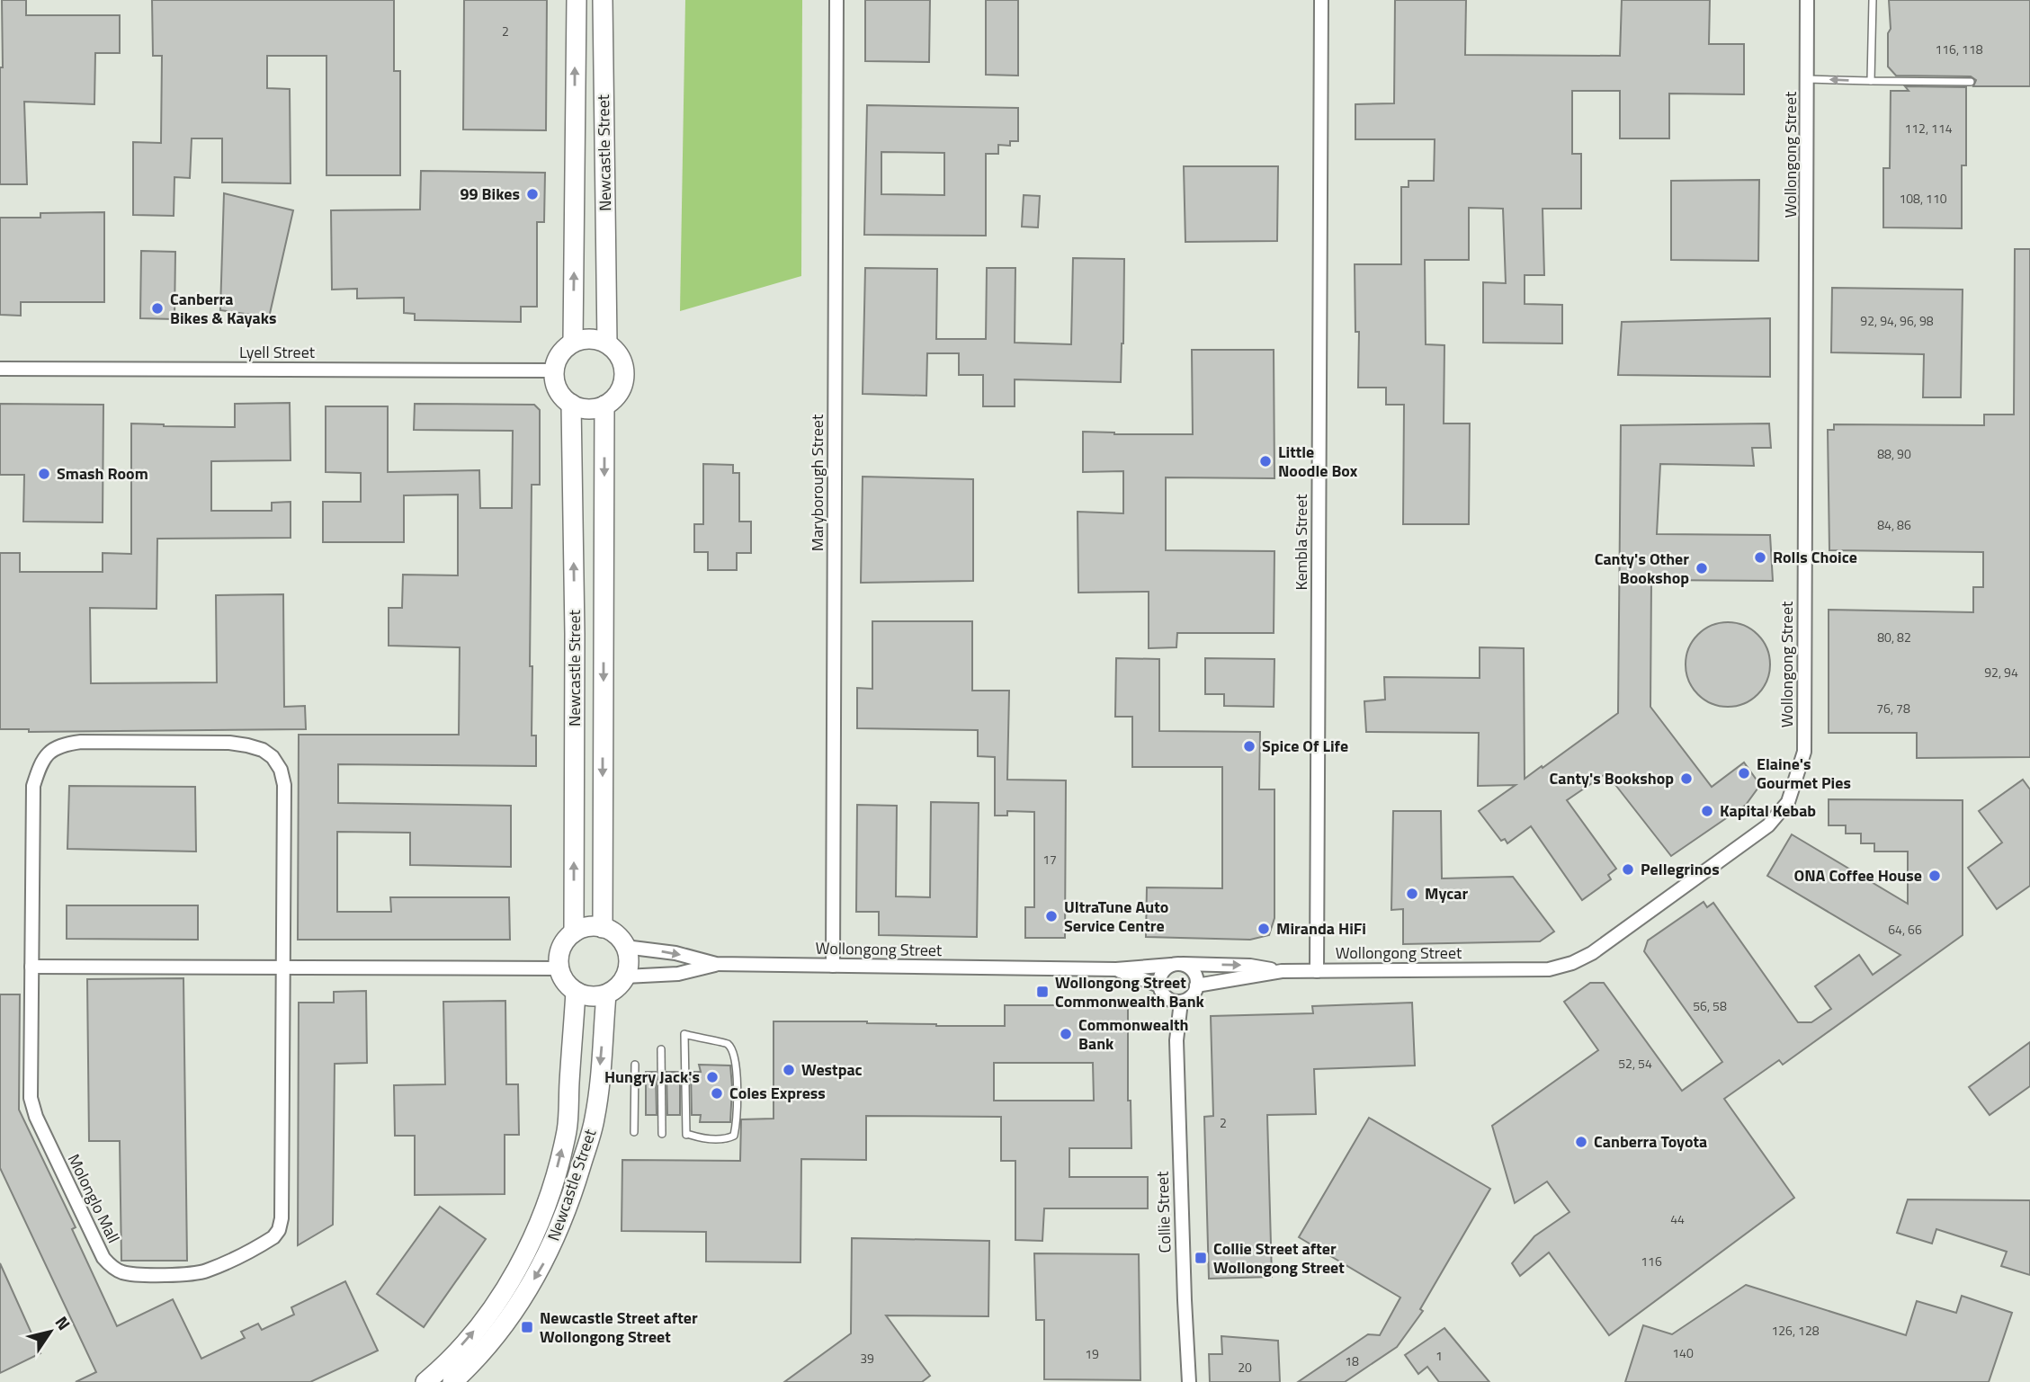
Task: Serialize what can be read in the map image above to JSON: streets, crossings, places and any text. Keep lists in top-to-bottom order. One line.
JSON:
{"streets":{"main road":["Newcastle Street"],"street":["Wollongong Street","Lyell Street","Maryborough Street","Kembla Street","Molonglo Mall","Collie Street"]},"crossings":[["Newcastle Street","Wollongong Street"],["Newcastle Street","Lyell Street"],["Wollongong Street","Maryborough Street"],["Wollongong Street","Kembla Street"],["Wollongong Street","Collie Street"]],"places":{"other":["99 Bikes","Canberra Bikes & Kayaks","Little Noodle Box","Smash Room","Rolls Choice","Canty's Other Bookshop","Spice Of Life","Elaine's Gourmet Pies","Canty's Bookshop","Kapital Kebab","Pellegrinos","ONA Coffee House","Mycar","UltraTune Auto Service Centre","Miranda HiFi","Commonwealth Bank","Westpac","Hungry Jack's","Coles Express","Canberra Toyota"],"transit":["Wollongong Street Commonwealth Bank","Collie Street after Wollongong Street","Newcastle Street after Wollongong Street"]},"house_numbers":["2","116, 118","112, 114","108, 110","92, 94, 96, 98","88, 90","84, 86","80, 82","92, 94","76, 78","17","64, 66","56, 58","52, 54","2","44","116","126, 128","140","19","1","39","18","20"],"north":"top right"}
